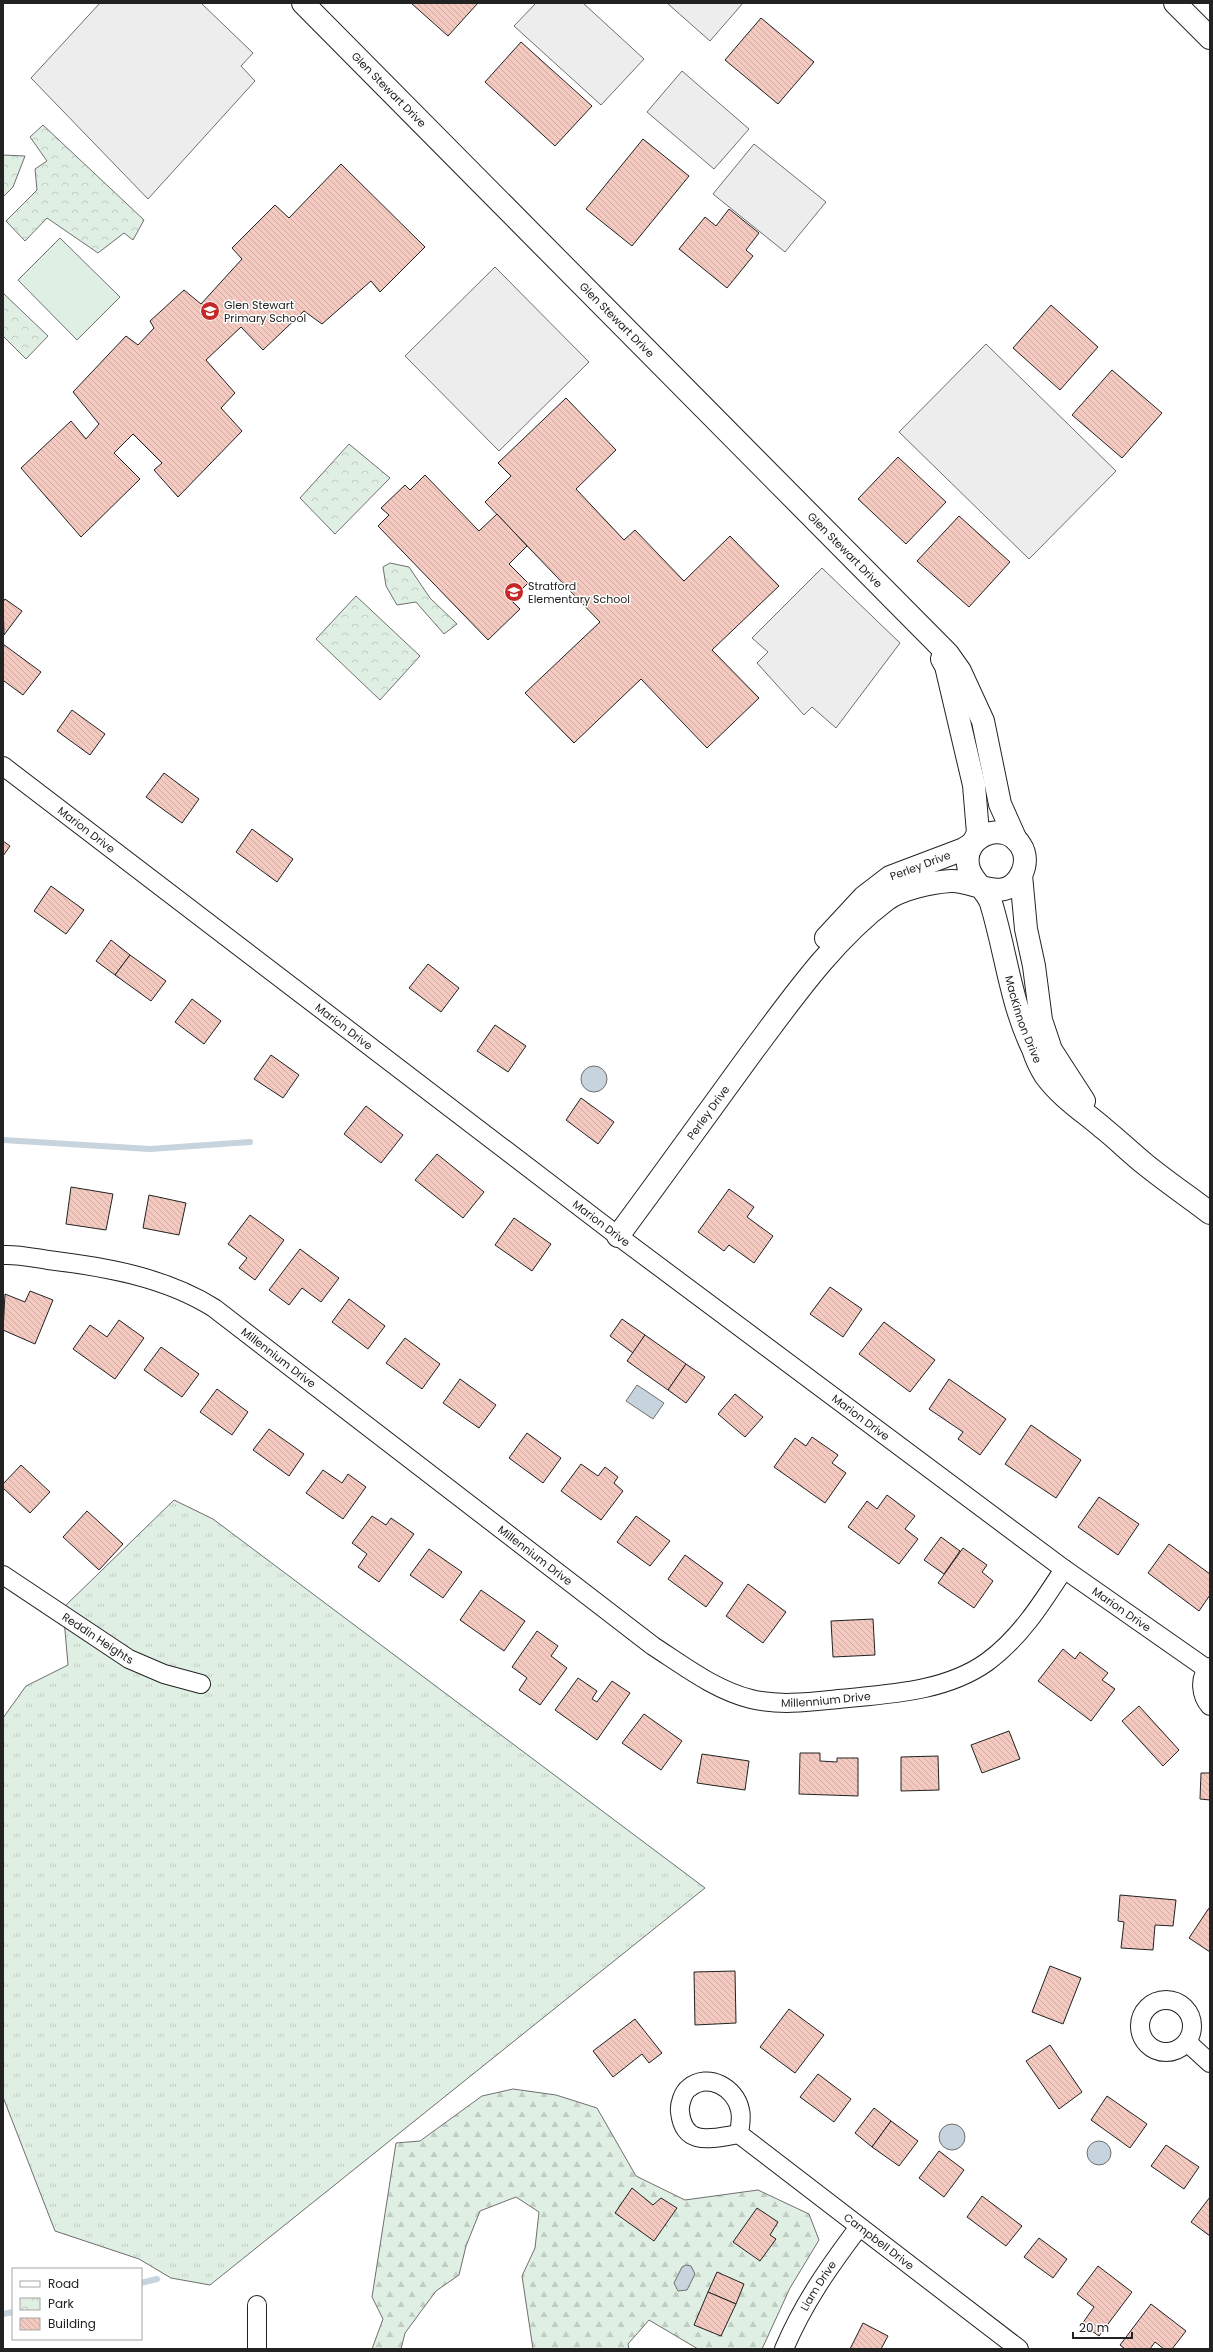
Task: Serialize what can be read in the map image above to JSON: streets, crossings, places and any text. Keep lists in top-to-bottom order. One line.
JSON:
{"streets":{"main road":["Glen Stewart Drive","Perley Drive","MacKinnon Drive"],"street":["Marion Drive","Millennium Drive","Reddin Heights","Campbell Drive","Liam Drive"]},"crossings":[["Glen Stewart Drive","Perley Drive"],["Glen Stewart Drive","MacKinnon Drive"],["Marion Drive","Perley Drive"],["Marion Drive","Millennium Drive"],["Perley Drive","MacKinnon Drive"],["Campbell Drive","Liam Drive"]],"places":{"school or university":["Glen Stewart Primary School","Stratford Elementary School"]},"legend":["Road","Park","Building"],"scale_bar":"20 m"}
